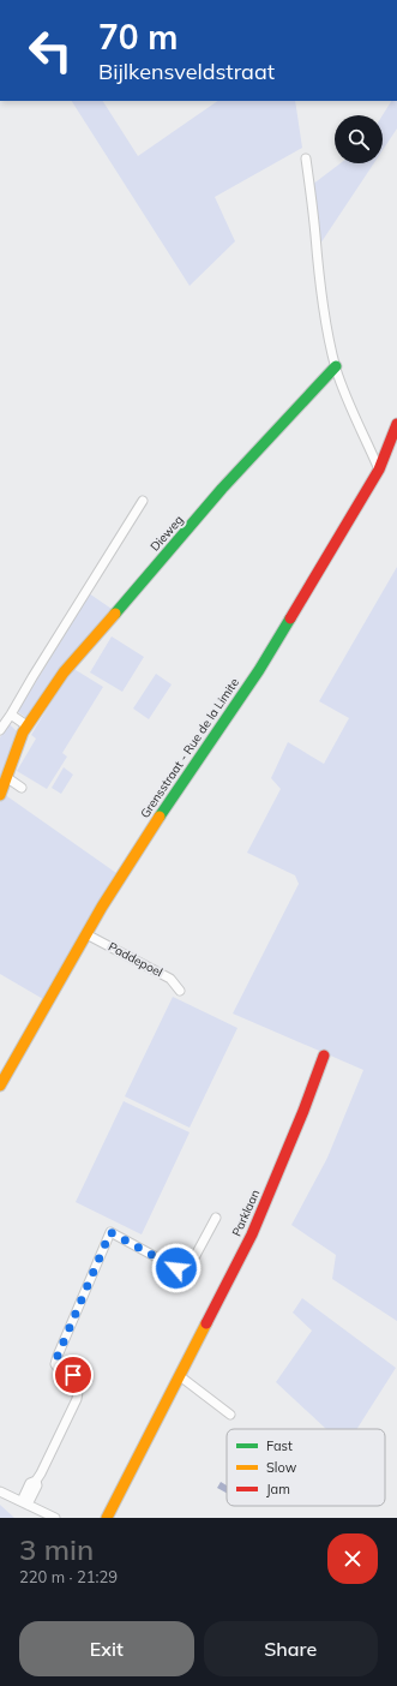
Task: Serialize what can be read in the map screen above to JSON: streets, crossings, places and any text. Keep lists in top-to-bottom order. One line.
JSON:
{"streets":{"street":["Dieweg","Grensstraat - Rue de la Limite","Paddepoel","Parklaan"]},"crossings":[["Grensstraat - Rue de la Limite","Paddepoel"]],"legend":["Fast","Slow","Jam"],"page":{"turn":["70 m","Bijlkensveldstraat"],"heading":["3 min","220 m · 21:29"],"buttons":["Exit","Share"]}}
